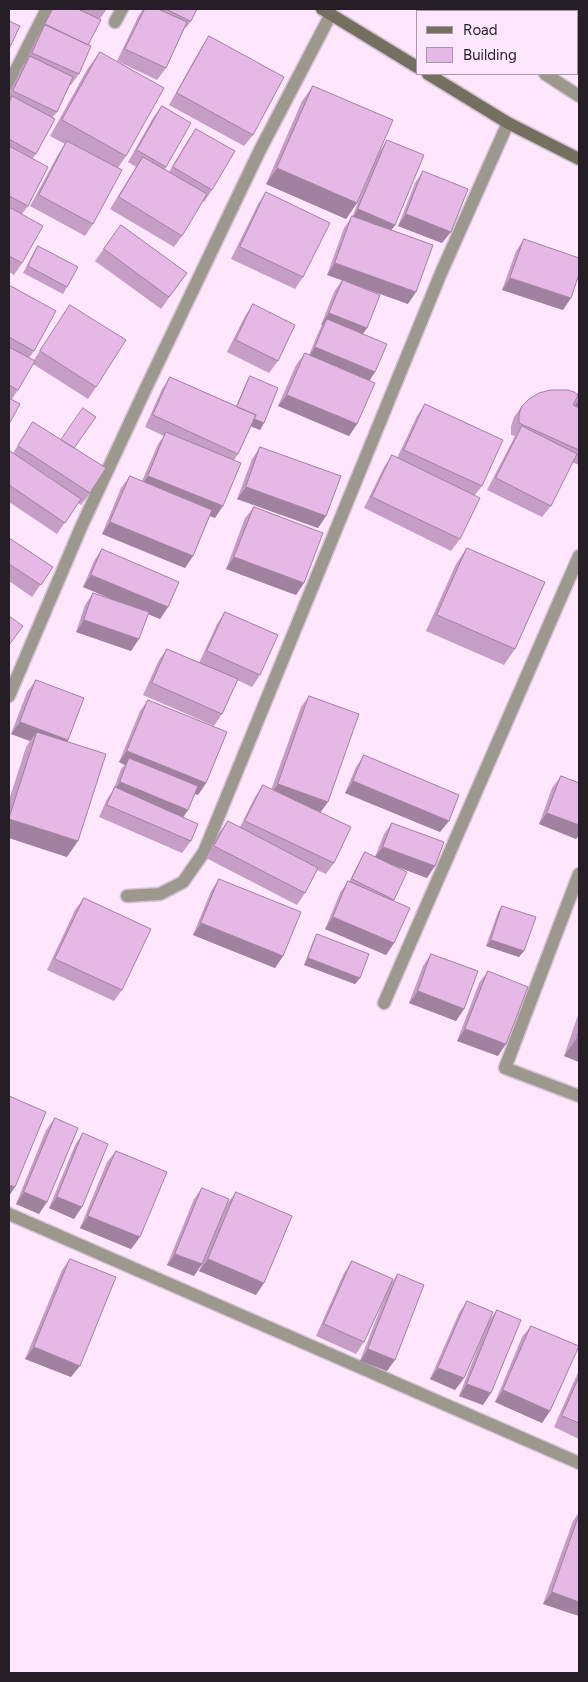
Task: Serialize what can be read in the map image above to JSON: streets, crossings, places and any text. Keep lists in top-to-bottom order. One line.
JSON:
{"legend":["Road","Building"]}
